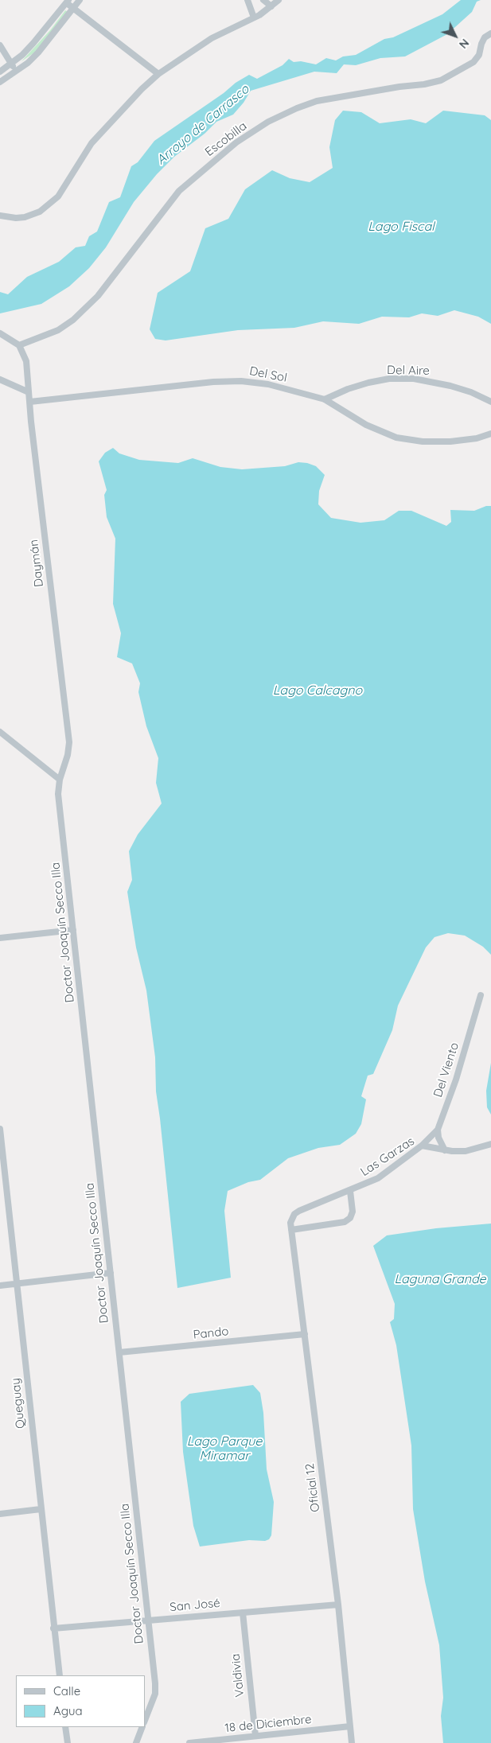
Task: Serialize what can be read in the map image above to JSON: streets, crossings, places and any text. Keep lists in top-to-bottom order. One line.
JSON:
{"streets":{"street":["Escobilla","Del Aire","Del Sol","Daymán","Doctor Joaquín Secco Illa","Del Viento","Las Garzas","Pando","Queguay","Oficial 12","San José","Valdivia","18 de Diciembre"]},"crossings":[["Escobilla","Daymán"],["Del Aire","Del Sol"],["Del Sol","Daymán"],["Daymán","Doctor Joaquín Secco Illa"],["Doctor Joaquín Secco Illa","Pando"],["Doctor Joaquín Secco Illa","San José"],["Las Garzas","Oficial 12"],["Pando","Oficial 12"],["Queguay","San José"],["Oficial 12","San José"],["Oficial 12","18 de Diciembre"],["San José","Valdivia"],["Valdivia","18 de Diciembre"]],"water":["Arroyo de Carrasco","Lago Fiscal","Lago Calcagno","Laguna Grande","Lago Parque Miramar"],"legend":["Calle","Agua"],"north":"bottom right"}
